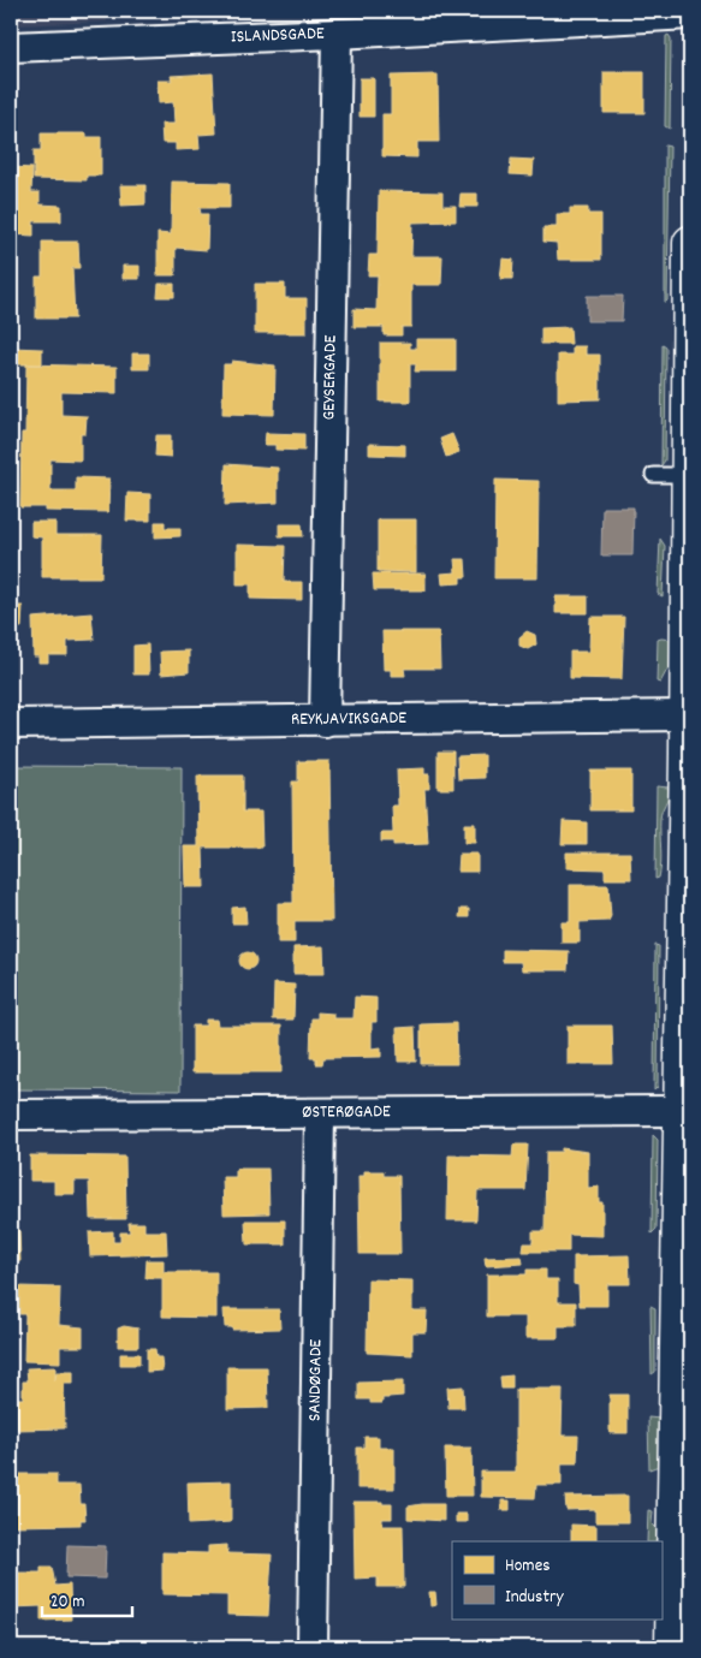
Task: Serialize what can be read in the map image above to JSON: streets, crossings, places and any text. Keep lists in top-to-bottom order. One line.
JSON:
{"streets":{"street":["ISLANDSGADE","GEYSERGADE","REYKJAVIKSGADE","ØSTERØGADE","SANDØGADE"]},"crossings":[["ISLANDSGADE","GEYSERGADE"],["GEYSERGADE","REYKJAVIKSGADE"],["ØSTERØGADE","SANDØGADE"]],"legend":["Homes","Industry"],"scale_bar":"20 m"}
